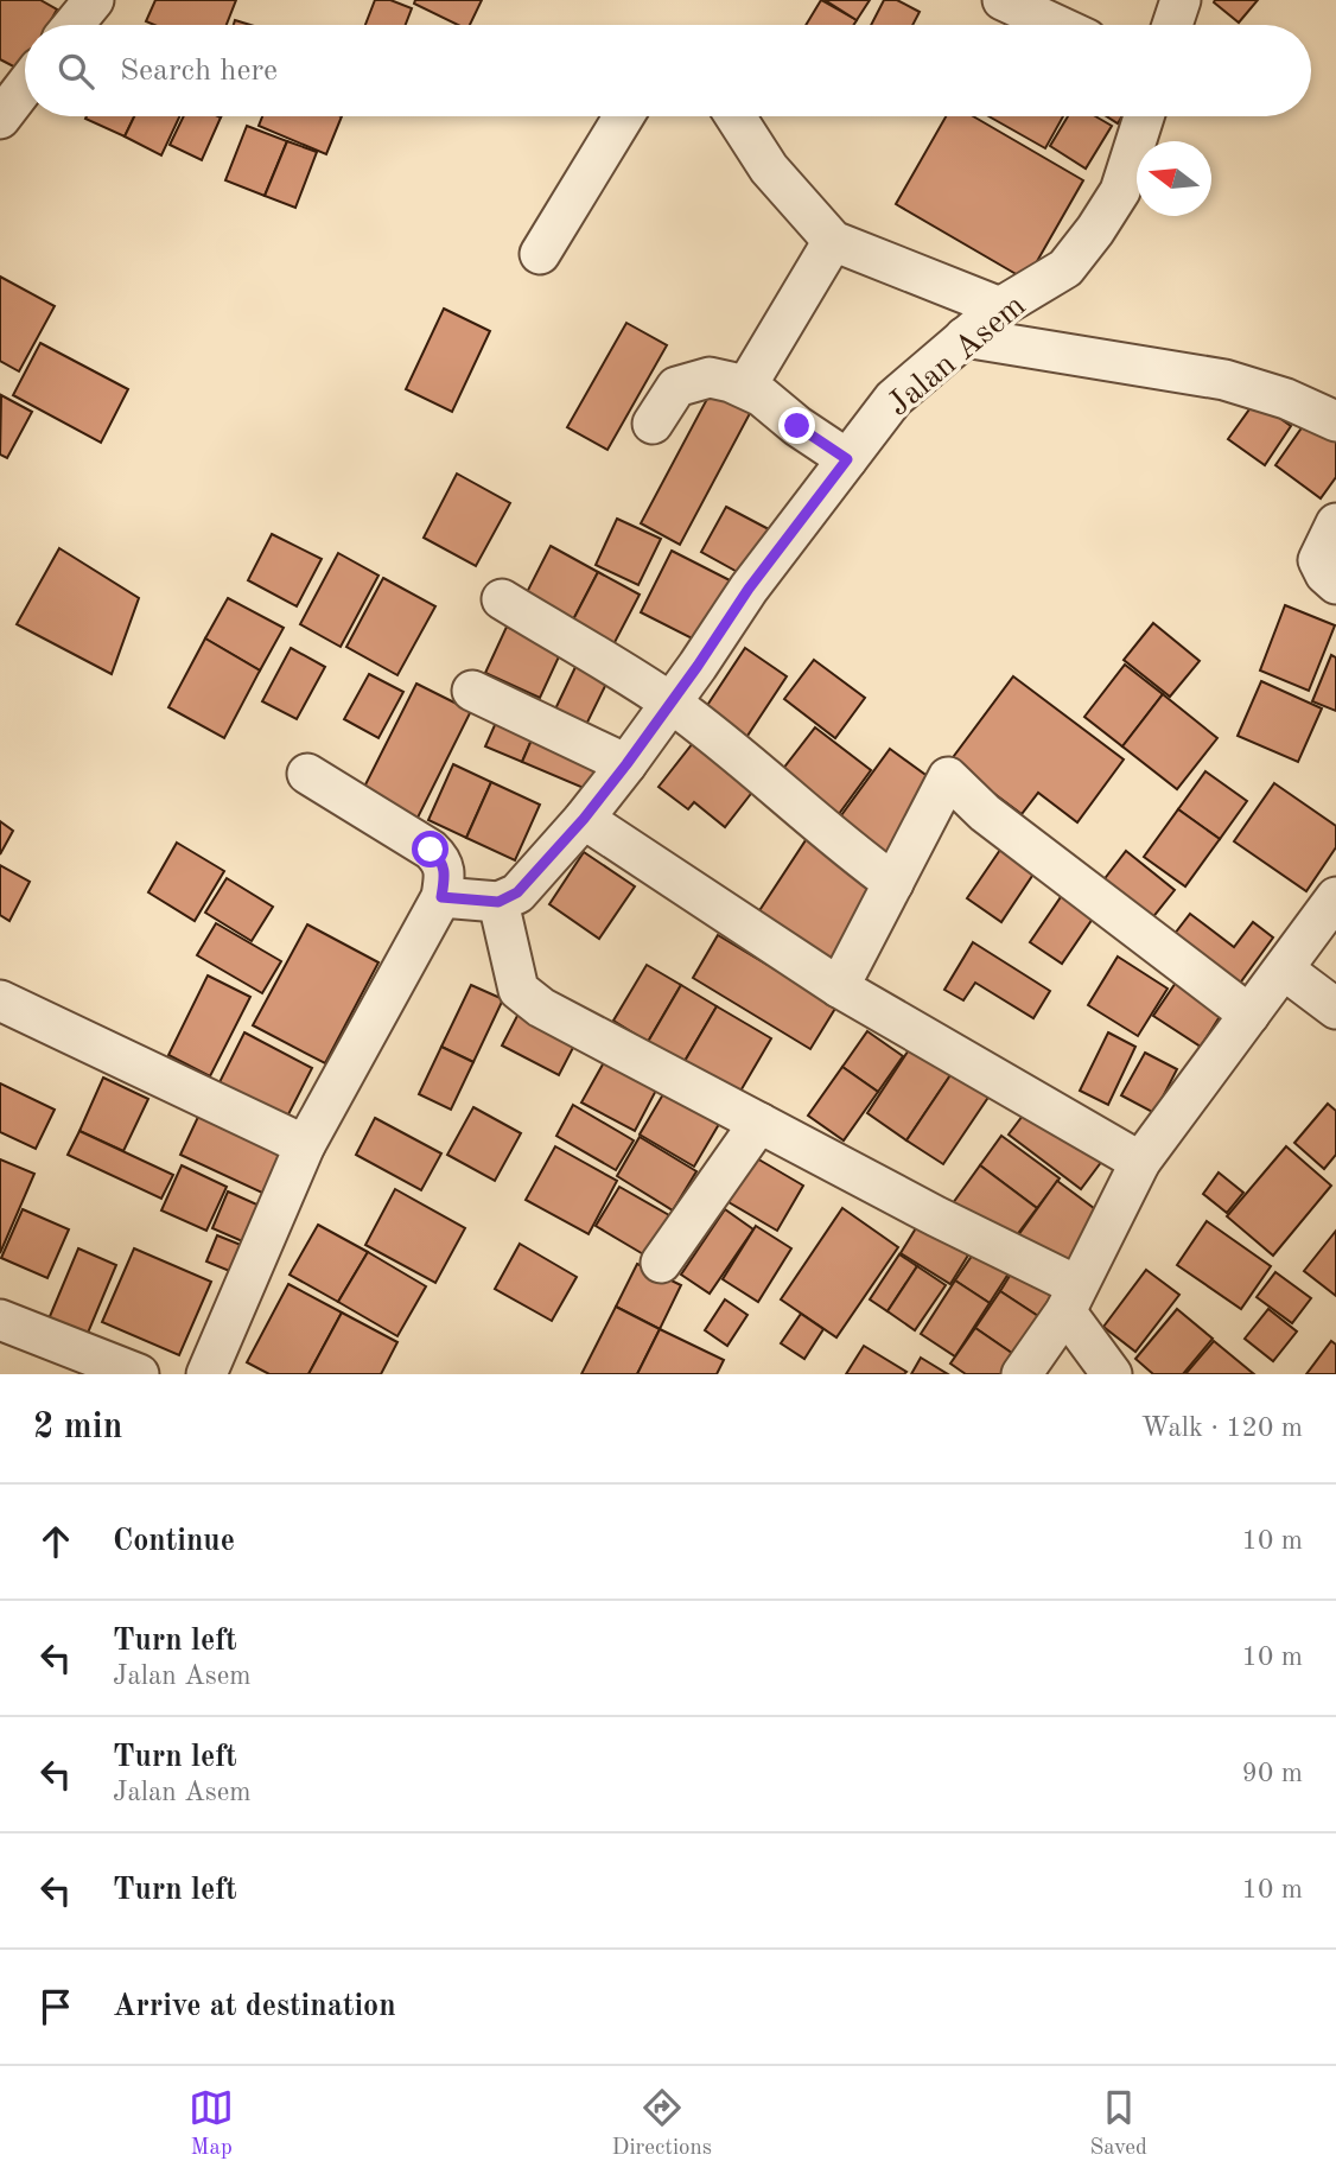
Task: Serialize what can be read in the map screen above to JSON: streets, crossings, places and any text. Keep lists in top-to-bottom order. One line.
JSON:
{"streets":{"street":["Jalan Asem"]},"north":"left","page":{"search":"Search here","heading":["2 min","Walk · 120 m"],"list":[["Continue","10 m"],["Turn left","Jalan Asem","10 m"],["Turn left","Jalan Asem","90 m"],["Turn left","10 m"],"Arrive at destination"],"nav":["Map","Directions","Saved"]}}
